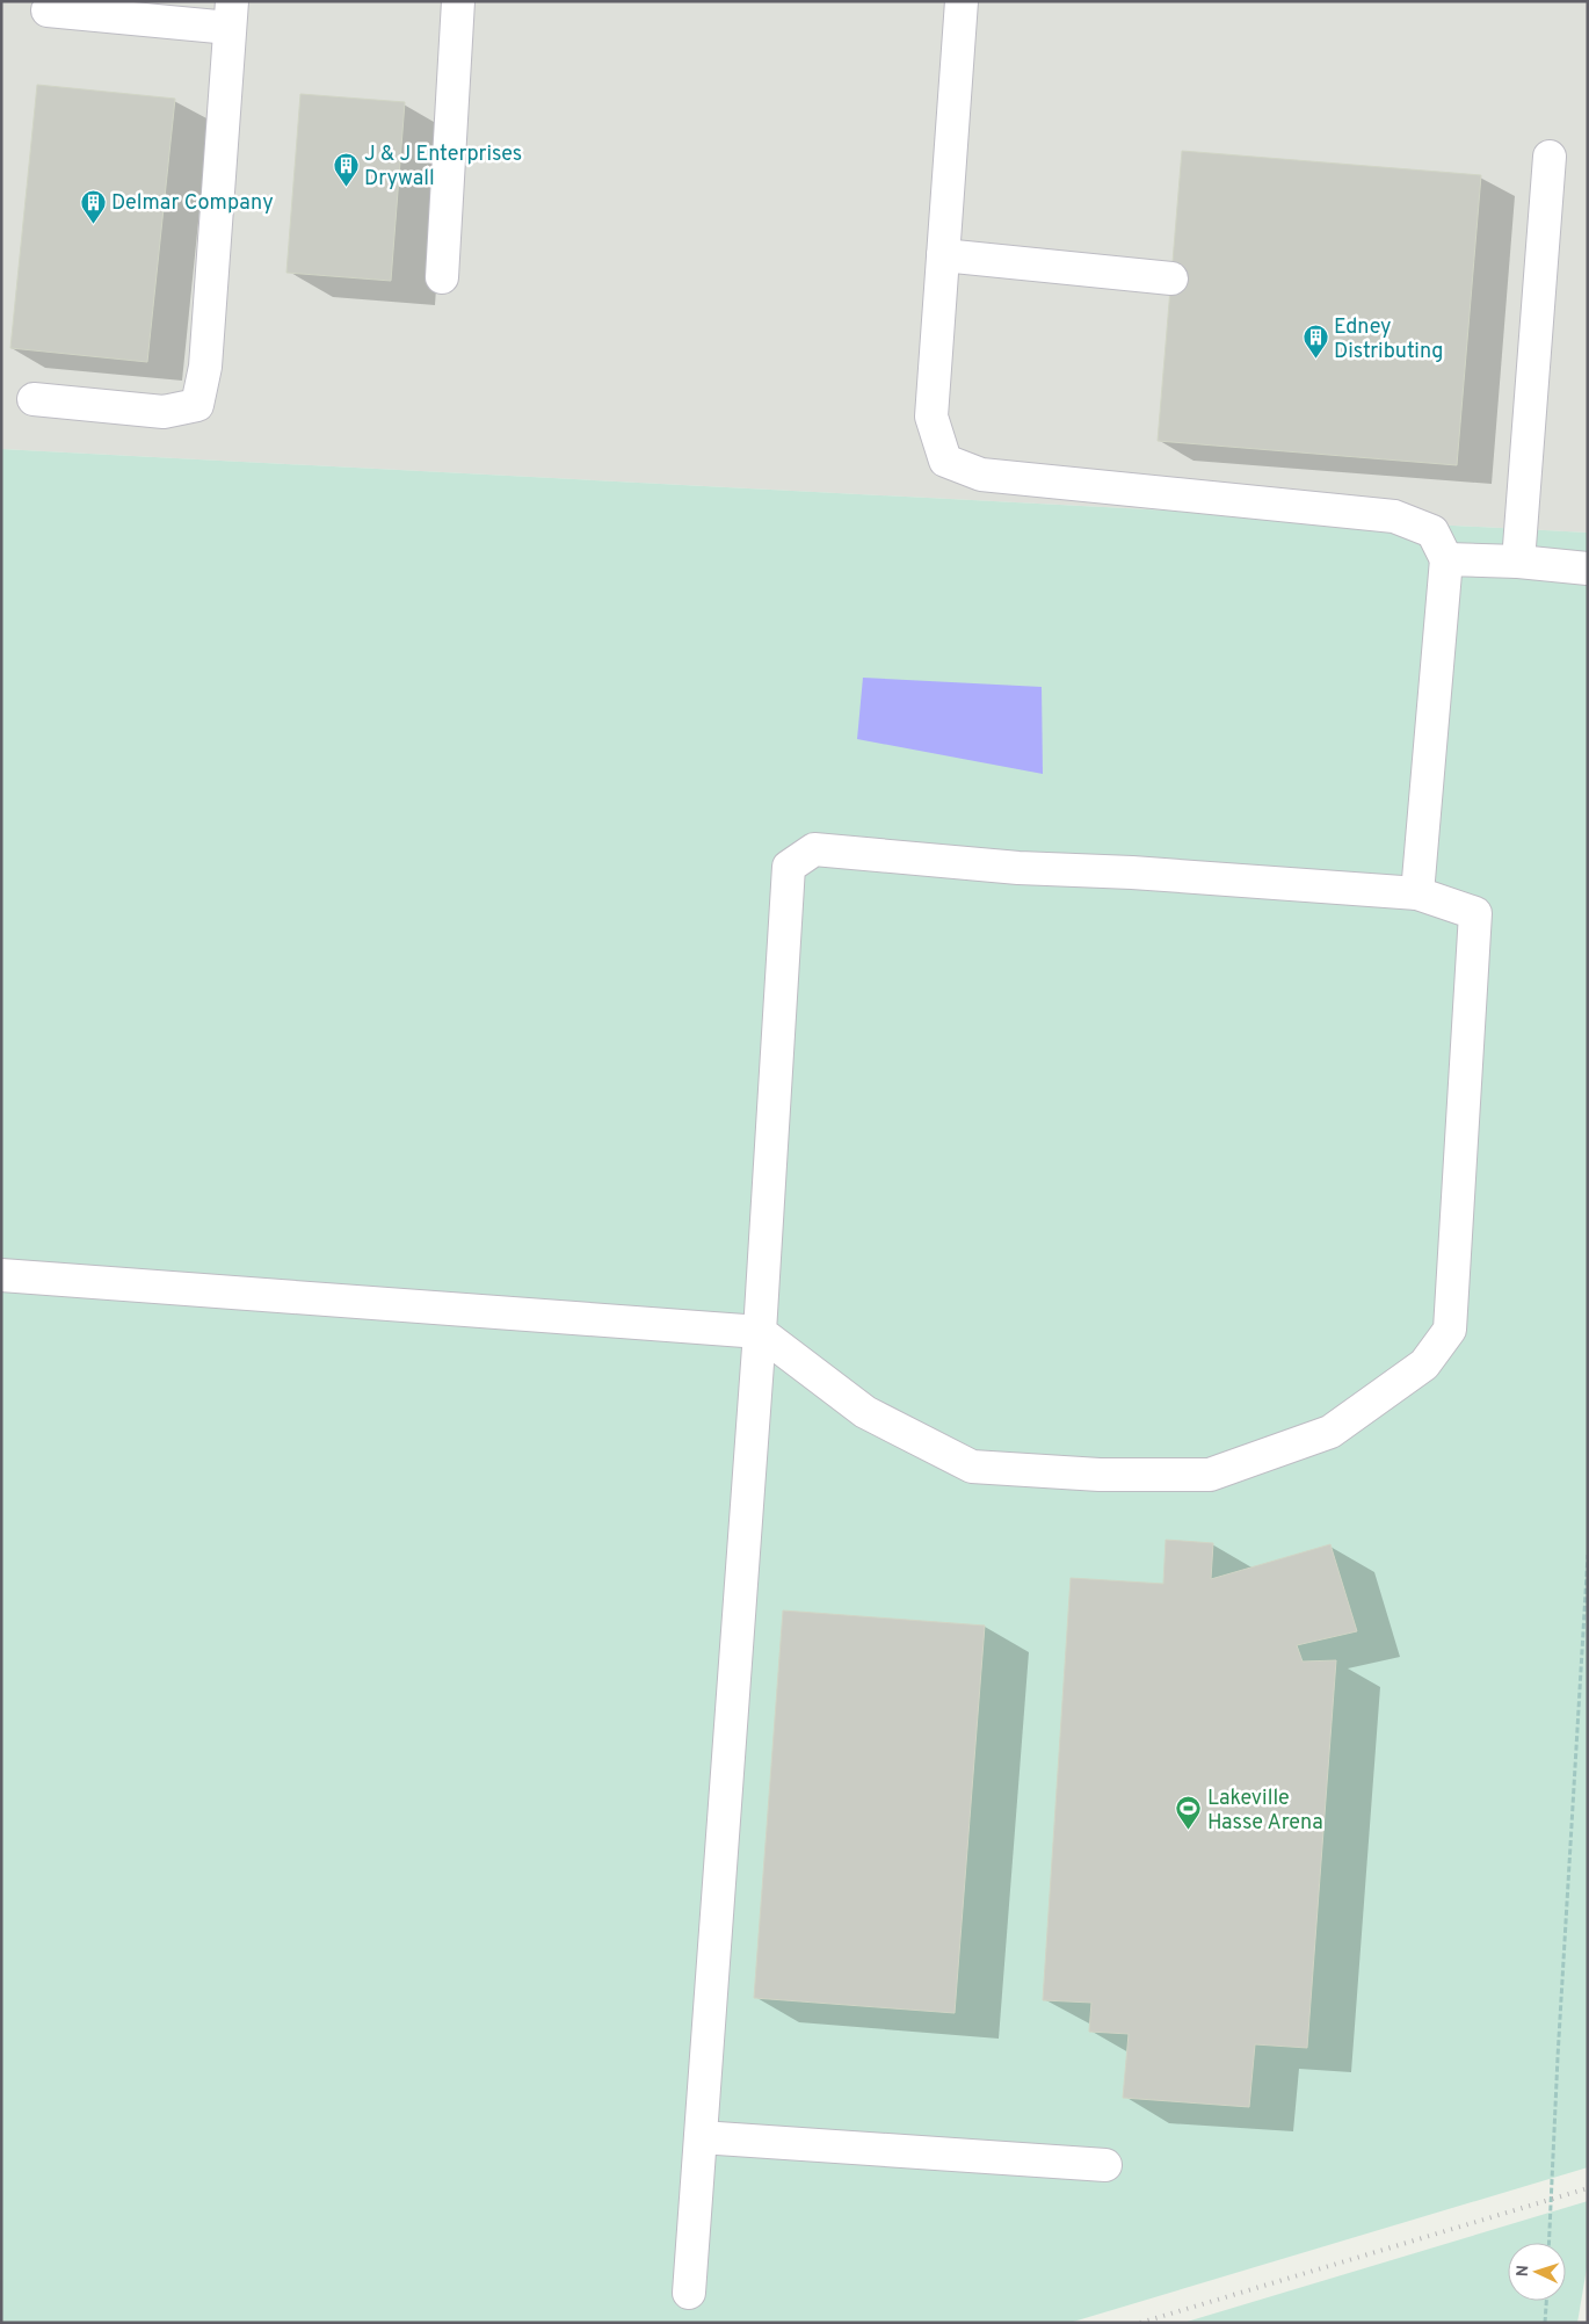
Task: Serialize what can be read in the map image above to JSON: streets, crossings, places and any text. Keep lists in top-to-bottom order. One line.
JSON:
{"places":{"building":["J & J Enterprises Drywall","Delmar Company","Edney Distributing"],"sports":["Lakeville Hasse Arena"]},"north":"left"}
